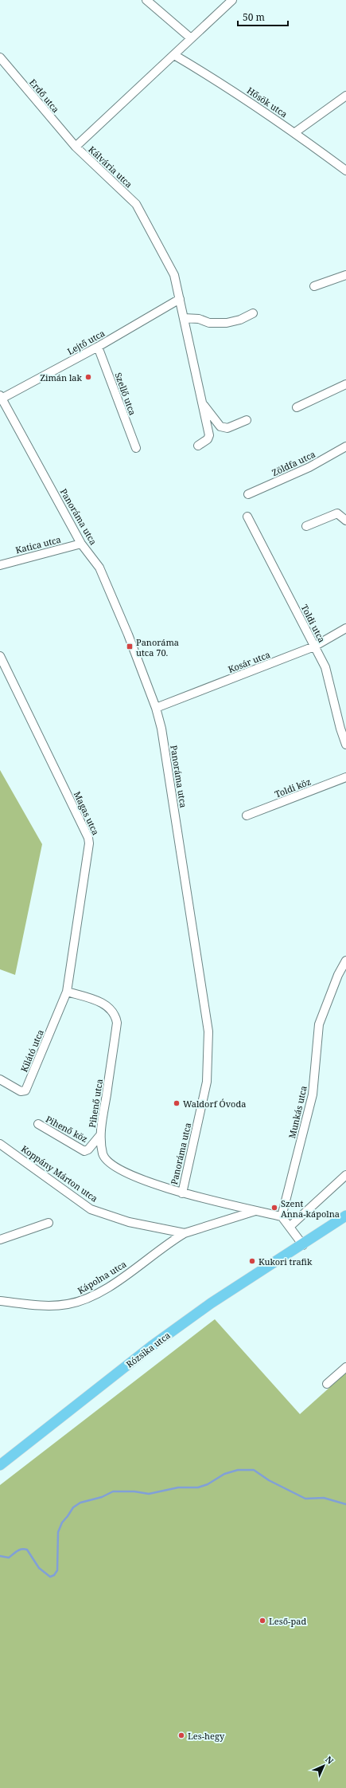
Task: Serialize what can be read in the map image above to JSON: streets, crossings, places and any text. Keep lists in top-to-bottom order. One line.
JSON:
{"streets":{"main road":["Rózsika utca"],"street":["Erdő utca","Hősök utca","Kálvária utca","Lejtő utca","Szellő utca","Zöldfa utca","Panoráma utca","Katica utca","Toldi utca","Kosár utca","Toldi köz","Magas utca","Kilátó utca","Pihenő utca","Munkás utca","Pihenő köz","Koppány Márton utca","Kápolna utca"]},"crossings":[["Erdő utca","Kálvária utca"],["Hősök utca","Kálvária utca"],["Kálvária utca","Lejtő utca"],["Lejtő utca","Szellő utca"],["Lejtő utca","Panoráma utca"],["Panoráma utca","Katica utca"],["Panoráma utca","Kosár utca"],["Panoráma utca","Pihenő utca"],["Toldi utca","Kosár utca"],["Magas utca","Kilátó utca"],["Magas utca","Pihenő utca"],["Kilátó utca","Pihenő utca"],["Pihenő utca","Munkás utca"],["Pihenő utca","Pihenő köz"],["Pihenő utca","Koppány Márton utca"],["Koppány Márton utca","Kápolna utca"]],"places":{"other":["Zimán lak","Waldorf Óvoda","Szent Anna-kápolna","Kukori trafik","Leső-pad","Les-hegy"],"transit":["Panoráma utca 70."]},"scale_bar":"50 m","north":"top right"}
